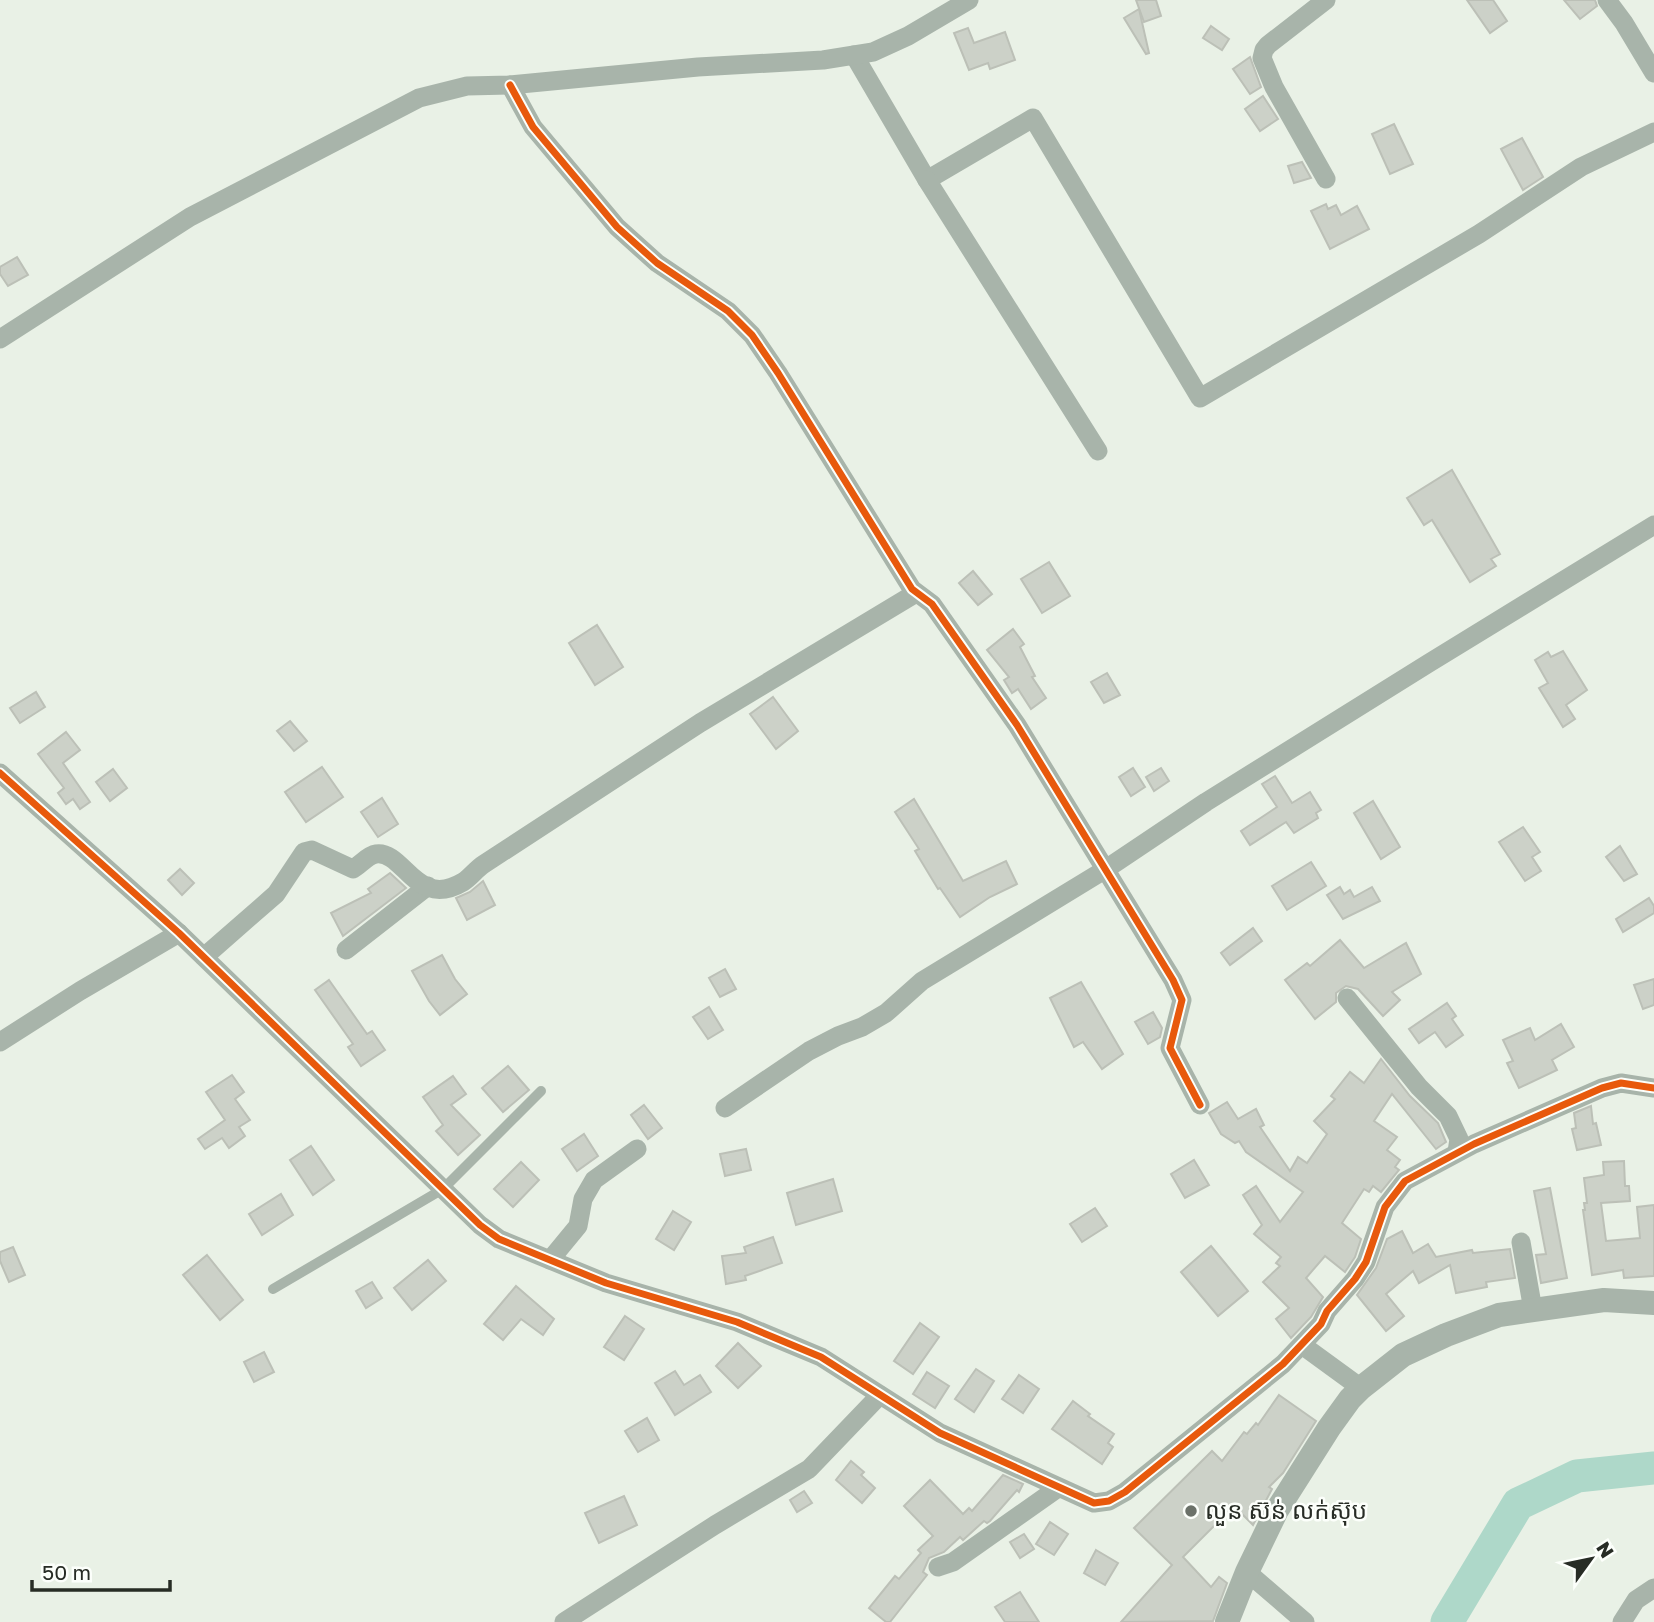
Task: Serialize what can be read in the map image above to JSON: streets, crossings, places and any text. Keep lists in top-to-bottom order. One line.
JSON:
{"places":["លួន ស៊ន់ លក់ស៊ុប"],"scale_bar":"50 m","north":"top right"}
